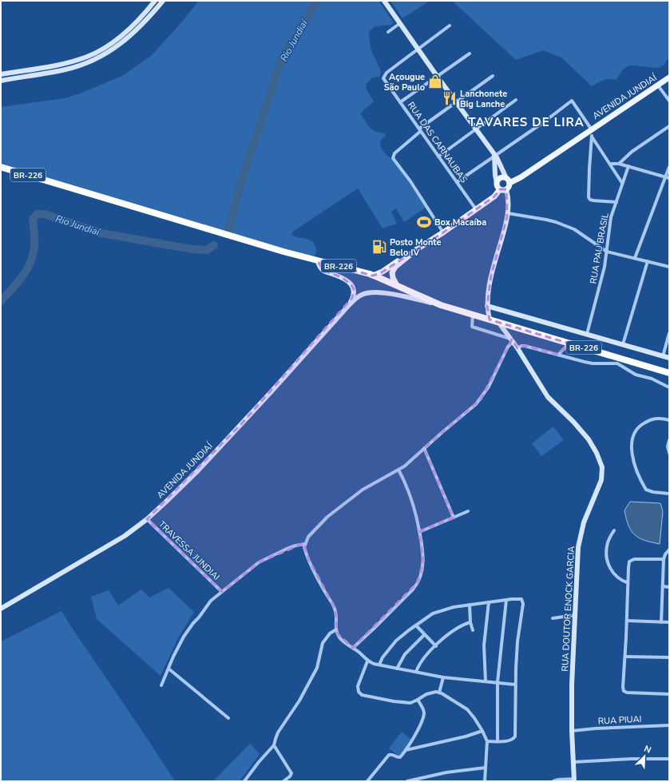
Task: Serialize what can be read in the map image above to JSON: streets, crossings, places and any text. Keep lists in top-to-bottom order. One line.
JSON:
{"streets":{"highway":["BR-226"],"main road":["AVENIDA JUNDIAÍ"],"street":["RUA DAS CARNAUBAS","RUA PAU BRASIL","TRAVESSA JUNDIAI","RUA DOUTOR ENOCK GARCIA","RUA PIUAI"]},"crossings":[["AVENIDA JUNDIAÍ","BR-226"],["AVENIDA JUNDIAÍ","TRAVESSA JUNDIAI"],["BR-226","RUA DOUTOR ENOCK GARCIA"],["RUA DOUTOR ENOCK GARCIA","RUA PIUAI"]],"districts":["TAVARES DE LIRA"],"water":["Rio Jundiaí"],"places":{"shop":["Açougue São Paulo"],"restaurant":["Lanchonete Big Lanche"],"sports":["Box Macaíba"],"fuel station":["Posto Monte Belo IV"]},"north":"top right"}
